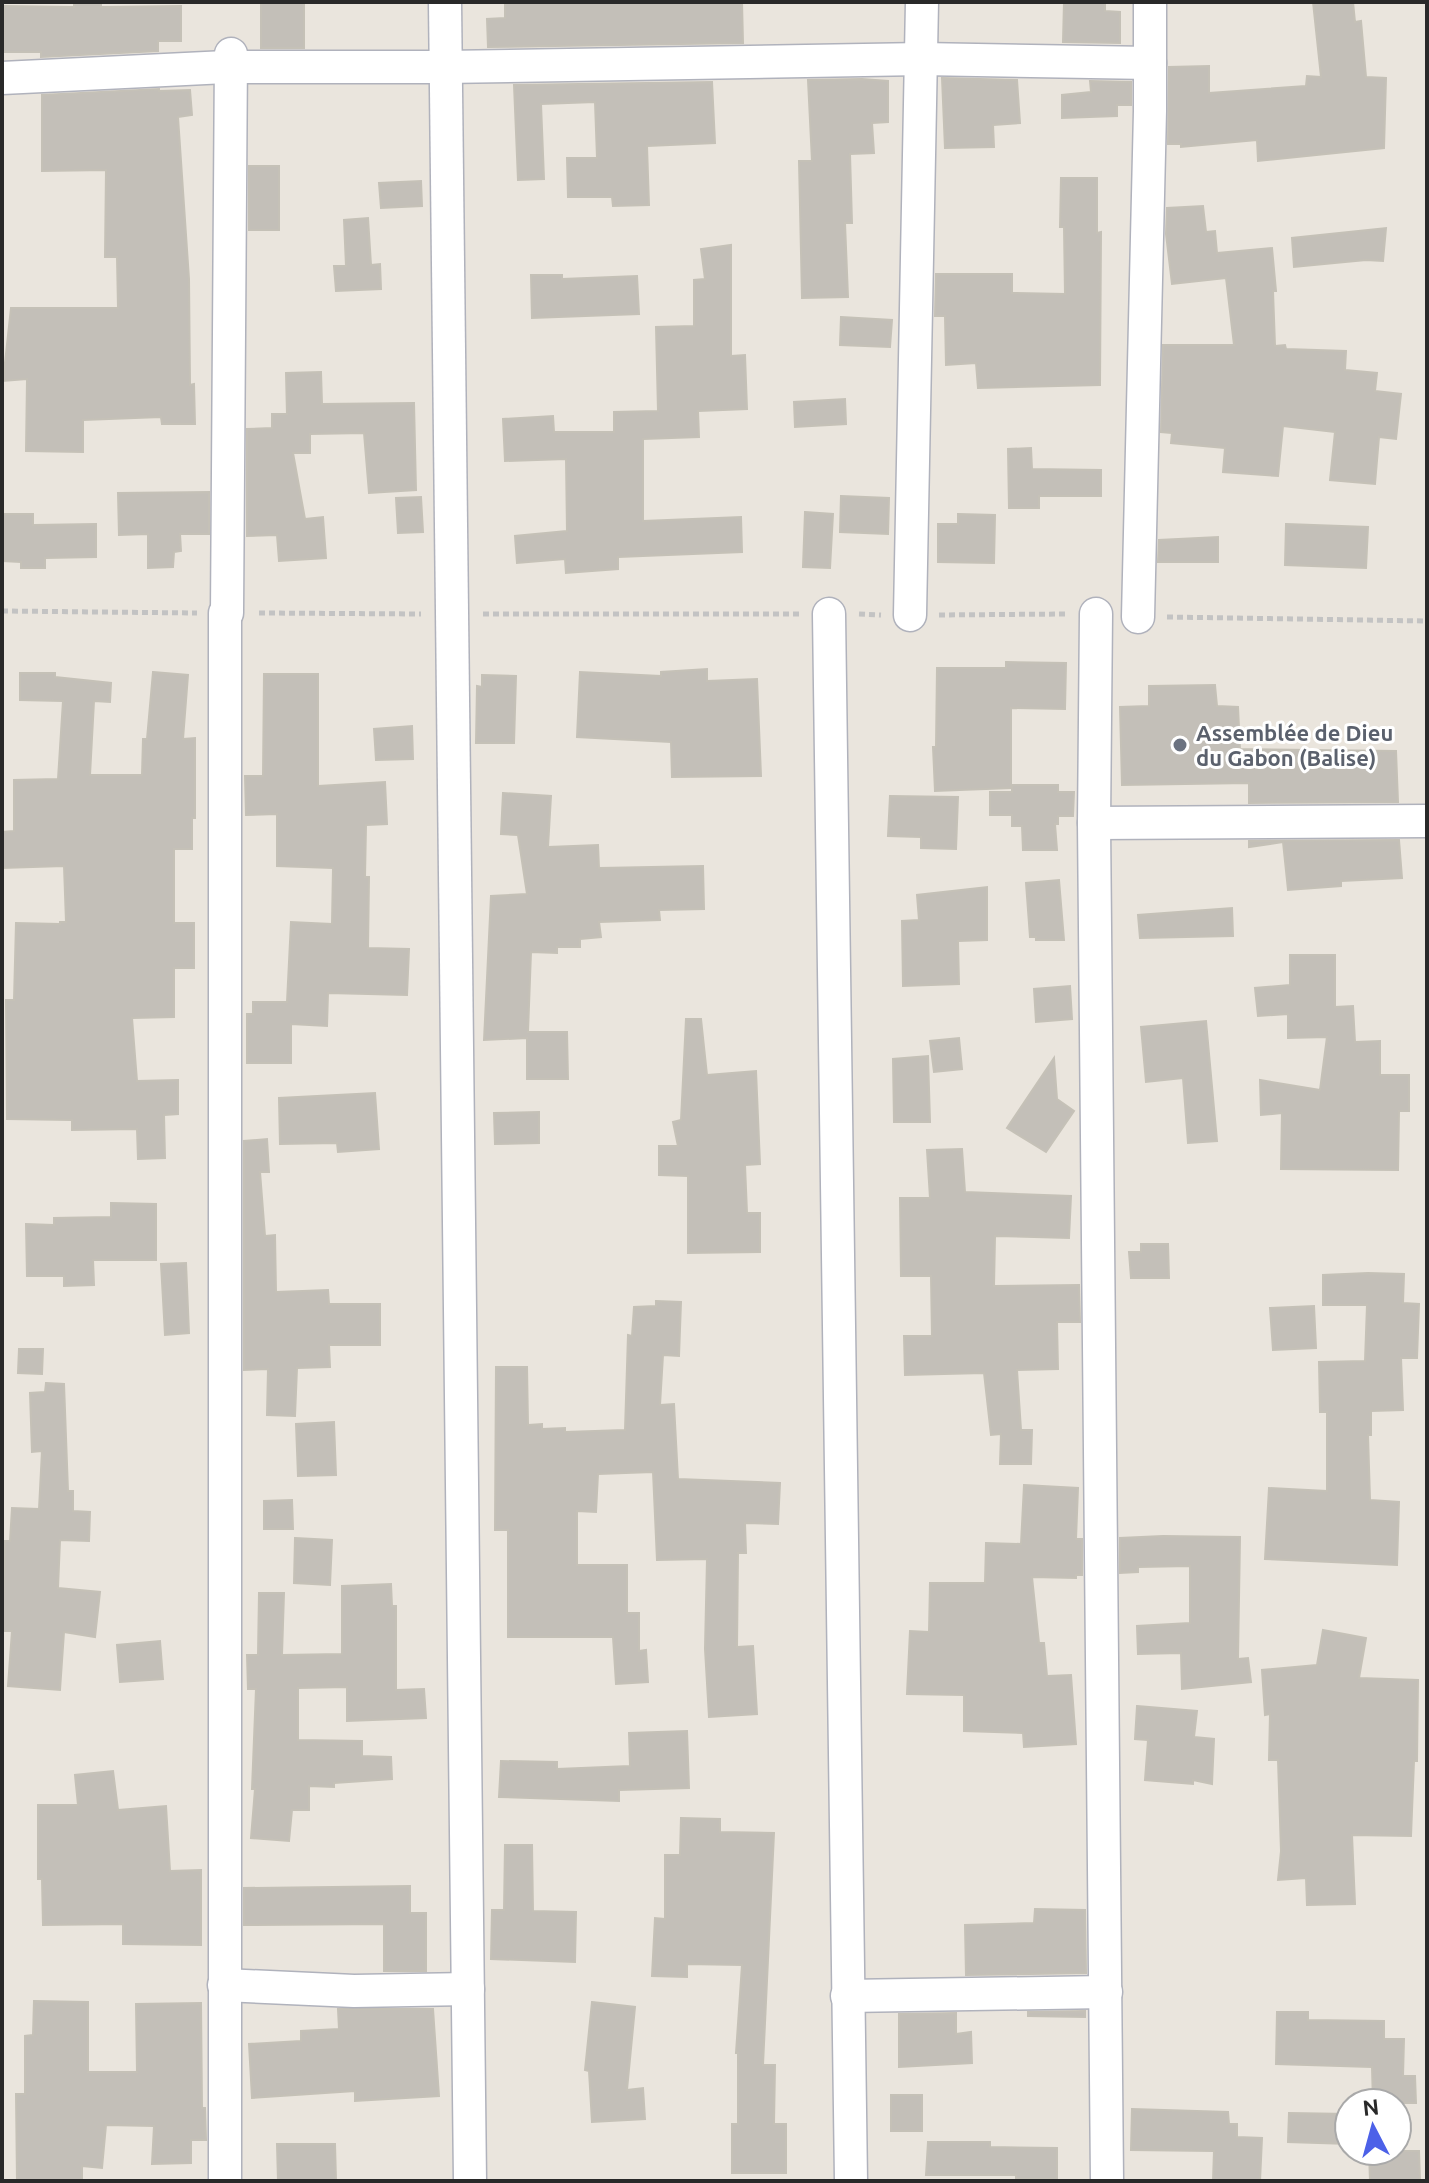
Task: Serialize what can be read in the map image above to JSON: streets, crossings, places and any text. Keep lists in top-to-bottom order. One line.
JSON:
{"places":["Assemblée de Dieu du Gabon (Balise)"],"north":"top"}
